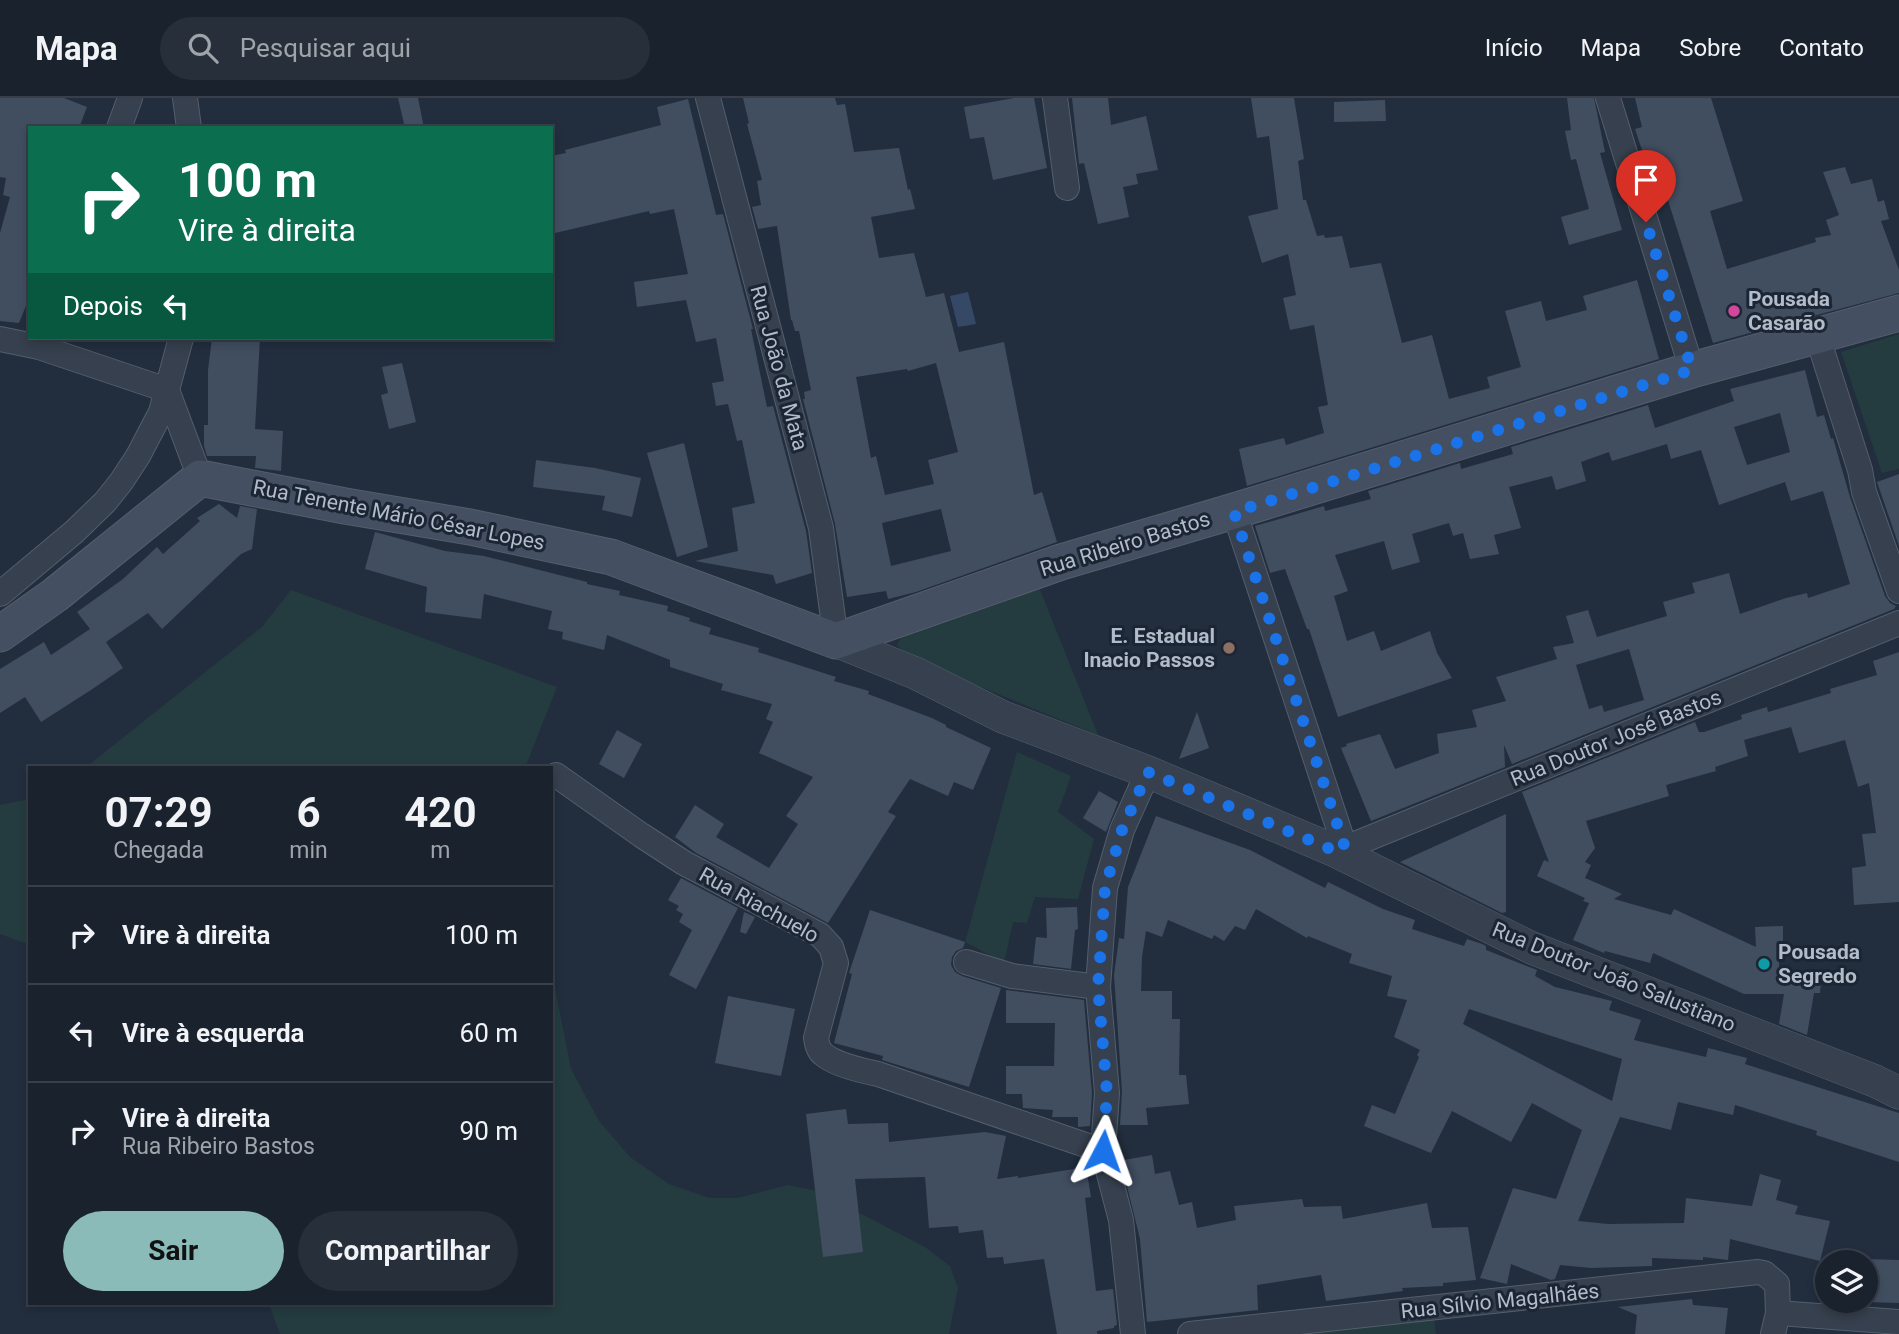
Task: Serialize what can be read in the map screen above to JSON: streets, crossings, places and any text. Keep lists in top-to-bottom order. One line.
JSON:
{"streets":{"main road":["Rua Tenente Mário César Lopes","Rua Ribeiro Bastos"],"street":["Rua João da Mata","Rua Doutor José Bastos","Rua Riachuelo","Rua Doutor João Salustiano","Rua Sílvio Magalhães"]},"crossings":[["Rua João da Mata","Rua Tenente Mário César Lopes"],["Rua João da Mata","Rua Ribeiro Bastos"],["Rua João da Mata","Rua Doutor João Salustiano"],["Rua Tenente Mário César Lopes","Rua Ribeiro Bastos"],["Rua Tenente Mário César Lopes","Rua Doutor João Salustiano"],["Rua Ribeiro Bastos","Rua Doutor João Salustiano"],["Rua Doutor José Bastos","Rua Doutor João Salustiano"]],"places":["Pousada Casarão","E. Estadual Inacio Passos","Pousada Segredo"],"page":{"header":"Mapa","search":"Pesquisar aqui","nav":["Início","Mapa","Sobre","Contato"],"turn":["100 m","Vire à direita"],"then":"Depois","eta":["07:29","Chegada","6","min","420","m"],"list":[{"name":"Vire à direita","value":"100 m"},{"name":"Vire à esquerda","value":"60 m"},{"name":"Vire à direita","note":"Rua Ribeiro Bastos","value":"90 m"}],"buttons":["Sair","Compartilhar"]}}
